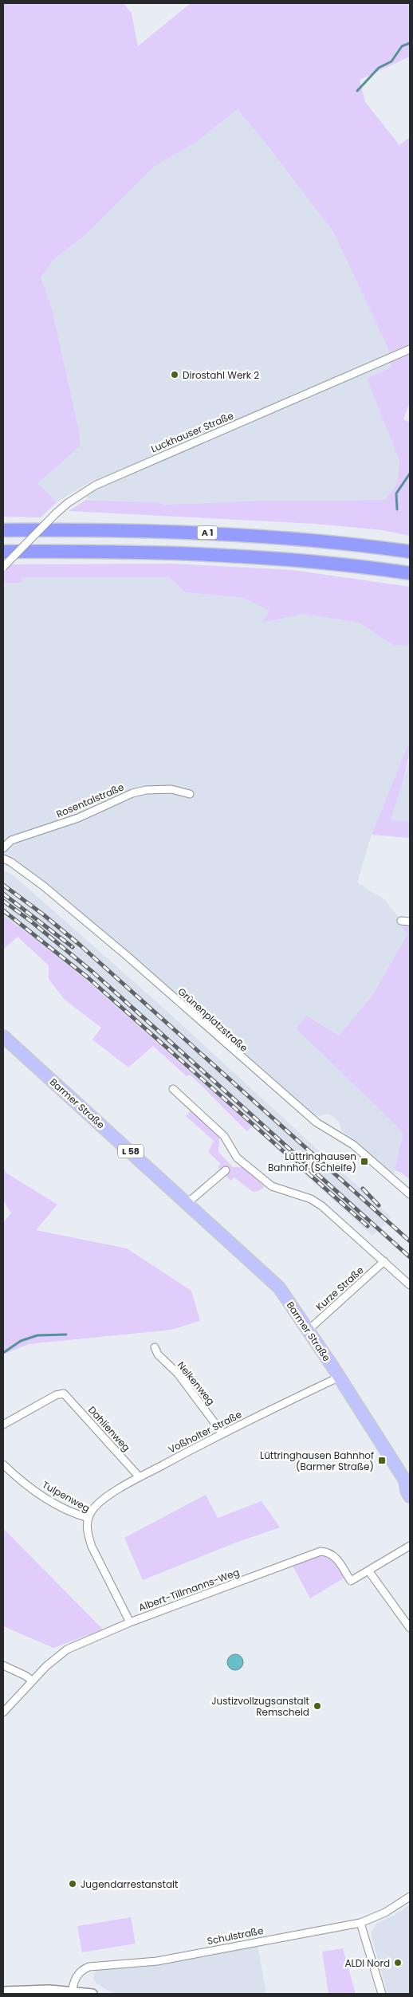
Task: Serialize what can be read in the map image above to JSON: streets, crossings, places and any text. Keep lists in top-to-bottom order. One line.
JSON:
{"streets":{"highway":["A 1"],"main road":["Barmer Straße","L 58"],"street":["Luckhauser Straße","Rosentalstraße","Grünenplatzstraße","Kurze Straße","Nelkenweg","Dahlienweg","Voßholter Straße","Tulpenweg","Albert-Tillmanns-Weg","Schulstraße"]},"crossings":[["Barmer Straße","Kurze Straße"],["Barmer Straße","Voßholter Straße"],["Nelkenweg","Voßholter Straße"],["Dahlienweg","Voßholter Straße"],["Voßholter Straße","Tulpenweg"],["Tulpenweg","Albert-Tillmanns-Weg"]],"places":{"other":["Dirostahl Werk 2","Justizvollzugsanstalt Remscheid","Jugendarrestanstalt","ALDI Nord"],"transit":["Lüttringhausen Bahnhof (Schleife)","Lüttringhausen Bahnhof (Barmer Straße)"]}}
